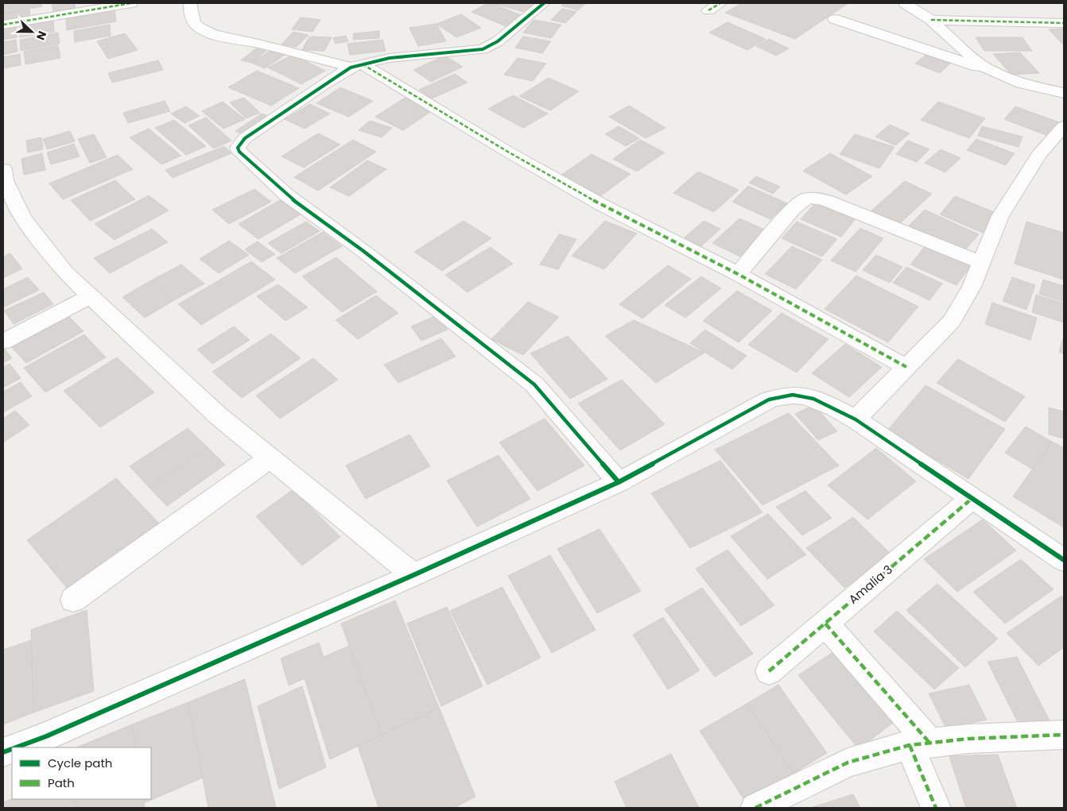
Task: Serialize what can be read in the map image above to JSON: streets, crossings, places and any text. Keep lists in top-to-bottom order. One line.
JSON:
{"streets":{"street":["Amalia 3"]},"legend":["Cycle path","Path"],"north":"right"}
